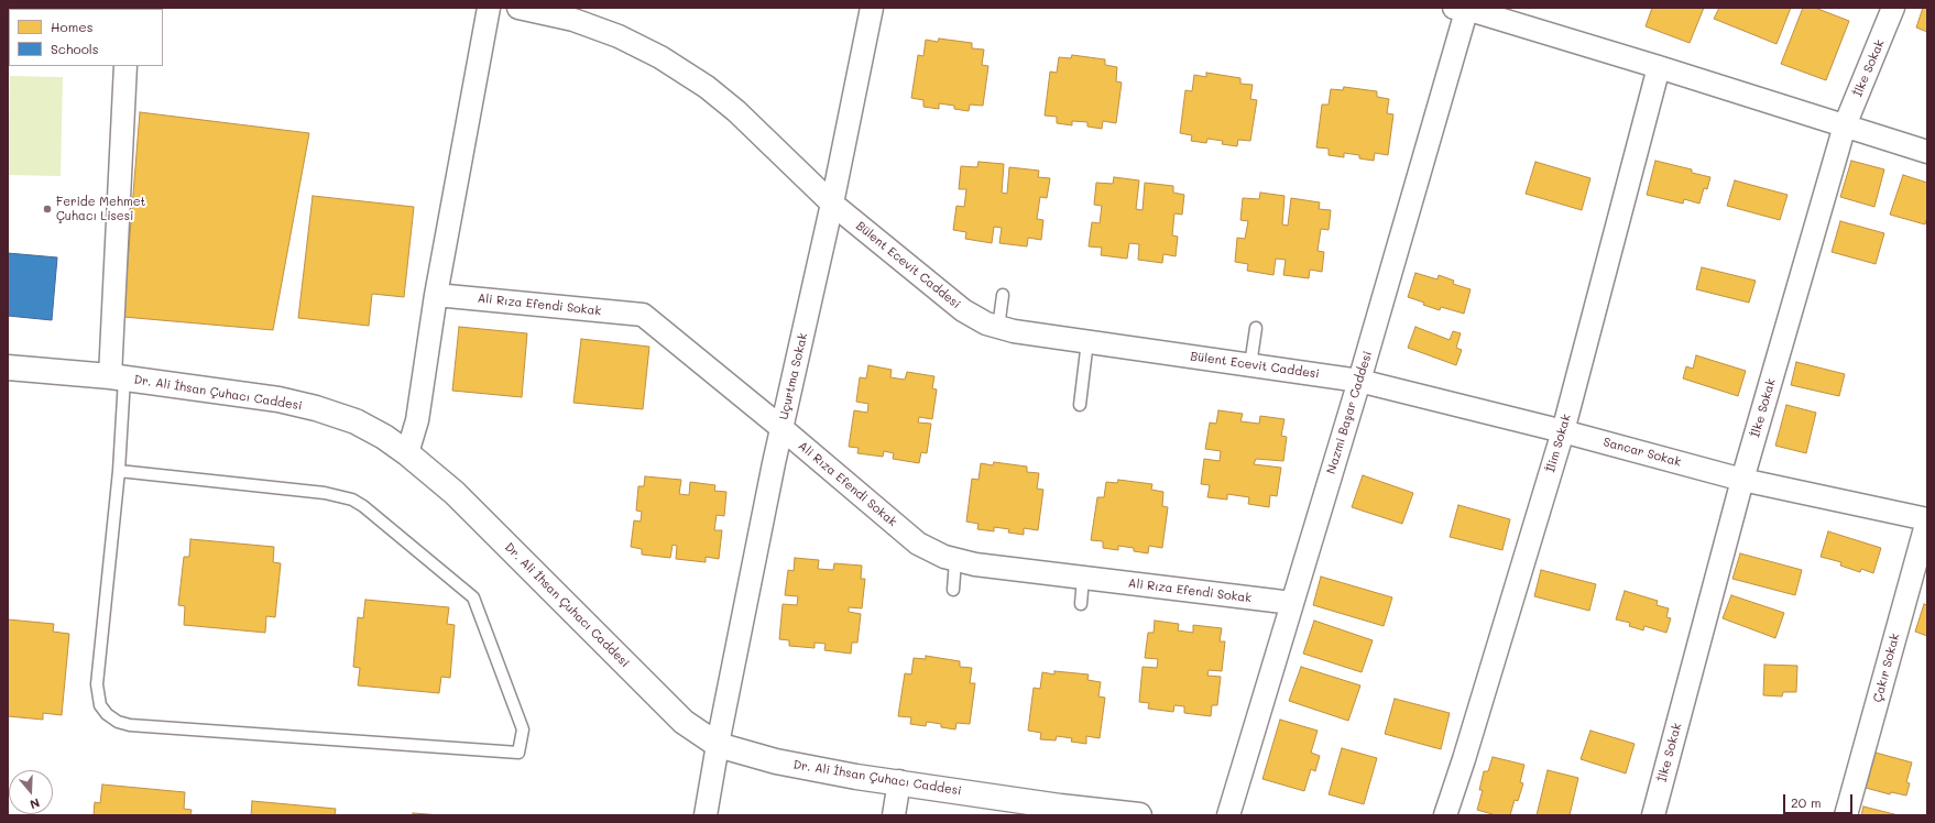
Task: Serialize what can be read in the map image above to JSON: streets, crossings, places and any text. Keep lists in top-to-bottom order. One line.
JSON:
{"streets":{"street":["İlke Sokak","Bülent Ecevit Caddesi","Ali Rıza Efendi Sokak","Uçurtma Sokak","Dr. Ali İhsan Çuhacı Caddesi","Nazmi Başar Caddesi","İlim Sokak","Sancar Sokak","Çakır Sokak"]},"crossings":[["İlke Sokak","Sancar Sokak"],["Bülent Ecevit Caddesi","Uçurtma Sokak"],["Bülent Ecevit Caddesi","Nazmi Başar Caddesi"],["Bülent Ecevit Caddesi","Sancar Sokak"],["Ali Rıza Efendi Sokak","Uçurtma Sokak"],["Ali Rıza Efendi Sokak","Nazmi Başar Caddesi"],["Uçurtma Sokak","Dr. Ali İhsan Çuhacı Caddesi"],["Nazmi Başar Caddesi","Sancar Sokak"],["İlim Sokak","Sancar Sokak"],["Sancar Sokak","Çakır Sokak"]],"places":["Feride Mehmet Çuhacı Lisesi"],"legend":["Homes","Schools"],"scale_bar":"20 m","north":"bottom"}
